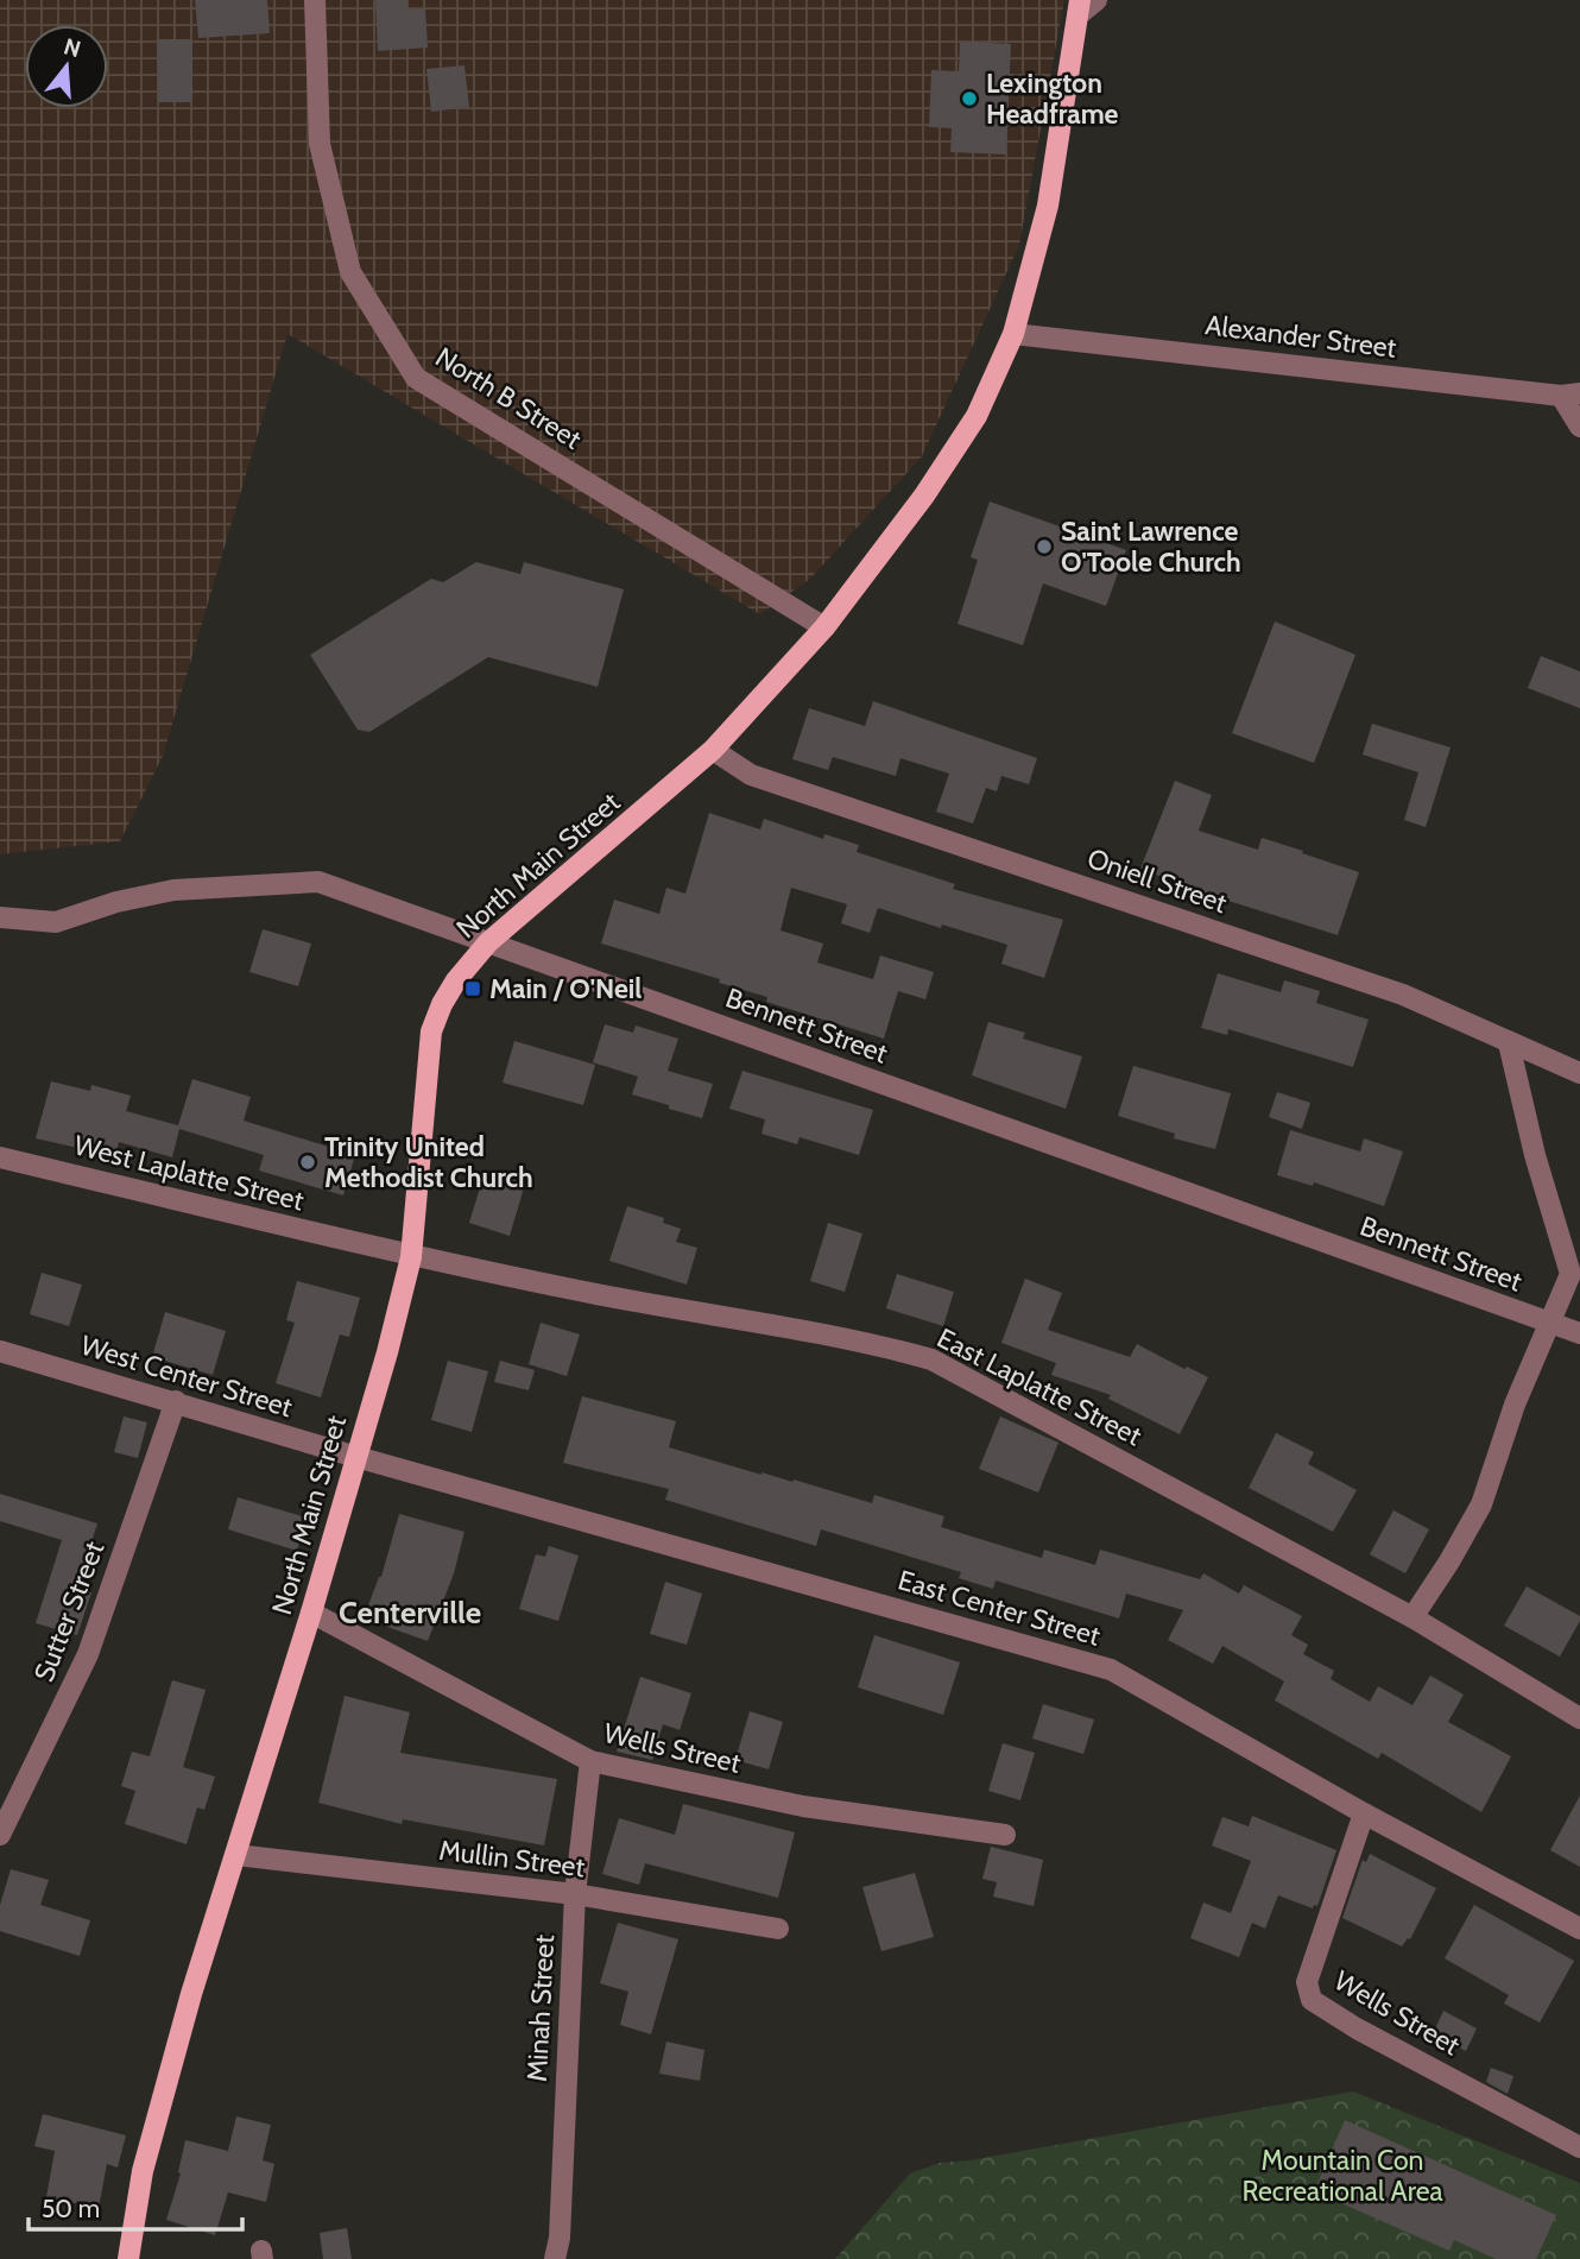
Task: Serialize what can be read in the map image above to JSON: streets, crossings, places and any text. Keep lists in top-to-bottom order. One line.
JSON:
{"streets":{"main road":["North Main Street"],"street":["Alexander Street","North B Street","Oniell Street","Bennett Street","West Laplatte Street","West Center Street","East Laplatte Street","East Center Street","Sutter Street","Wells Street","Mullin Street","Minah Street"]},"crossings":[["Alexander Street","North Main Street"],["North B Street","North Main Street"],["North Main Street","Oniell Street"],["North Main Street","Bennett Street"],["North Main Street","West Laplatte Street"],["North Main Street","West Center Street"],["North Main Street","East Laplatte Street"],["North Main Street","East Center Street"],["North Main Street","Wells Street"],["North Main Street","Mullin Street"],["West Laplatte Street","East Laplatte Street"],["West Center Street","East Center Street"],["West Center Street","Sutter Street"],["East Center Street","Wells Street"],["Wells Street","Minah Street"],["Mullin Street","Minah Street"]],"districts":["Centerville"],"parks":["Mountain Con Recreational Area"],"places":{"other":["Lexington Headframe","Saint Lawrence O'Toole Church","Trinity United Methodist Church"],"transit":["Main / O'Neil"]},"scale_bar":"50 m","north":"top"}
